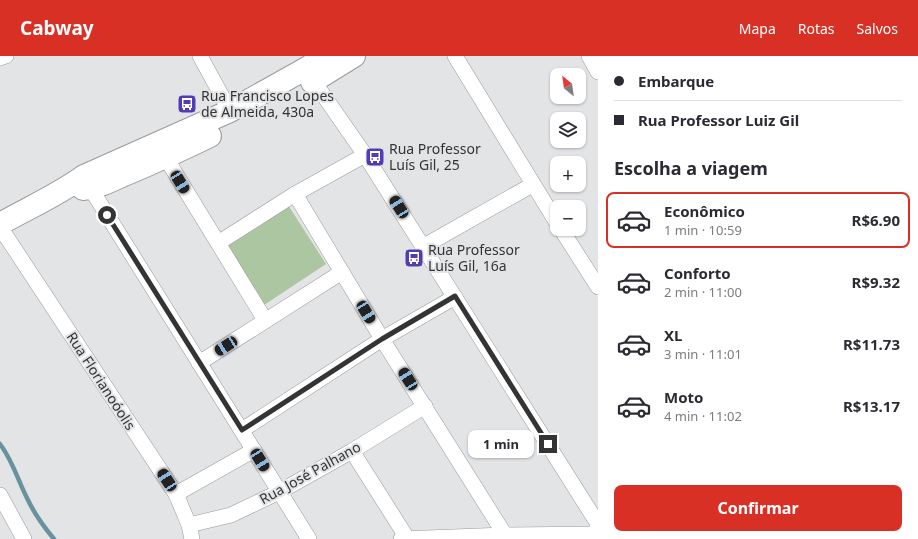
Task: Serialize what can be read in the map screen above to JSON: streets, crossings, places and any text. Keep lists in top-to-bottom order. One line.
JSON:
{"streets":{"street":["Rua Florianoóolis","Rua José Palhano"]},"crossings":[["Rua Florianoóolis","Rua José Palhano"]],"places":{"bus stop":["Rua Francisco Lopes de Almeida, 430a","Rua Professor Luís Gil, 25","Rua Professor Luís Gil, 16a"]},"north":"top left","page":{"header":"Cabway","nav":["Mapa","Rotas","Salvos"],"banner":["Embarque","Rua Professor Luiz Gil"],"map_buttons":["+","−"],"heading":"Escolha a viagem","list":[{"name":"Econômico","note":"1 min · 10:59","value":"R$6.90"},{"name":"Conforto","note":"2 min · 11:00","value":"R$9.32"},{"name":"XL","note":"3 min · 11:01","value":"R$11.73"},{"name":"Moto","note":"4 min · 11:02","value":"R$13.17"}],"bubble":"1 min","buttons":"Confirmar"}}
